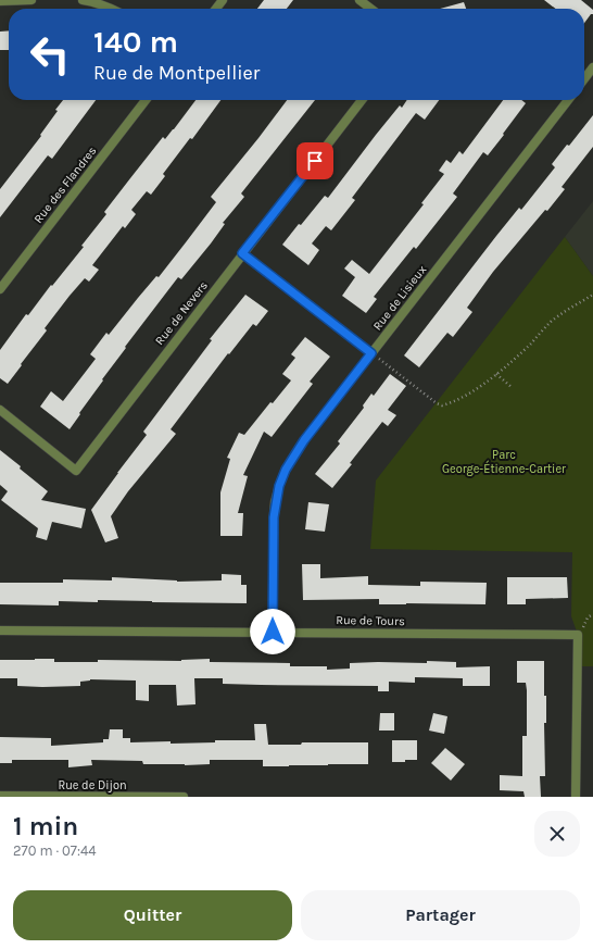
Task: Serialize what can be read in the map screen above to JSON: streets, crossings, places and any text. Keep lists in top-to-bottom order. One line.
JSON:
{"streets":{"street":["Rue des Flandres","Rue de Lisieux","Rue de Nevers","Rue de Tours","Rue de Dijon"]},"crossings":[["Rue de Lisieux","Rue de Tours"]],"parks":["Parc George-Étienne-Cartier"],"page":{"turn":["140 m","Rue de Montpellier"],"heading":["1 min","270 m · 07:44"],"buttons":["Quitter","Partager"]}}
